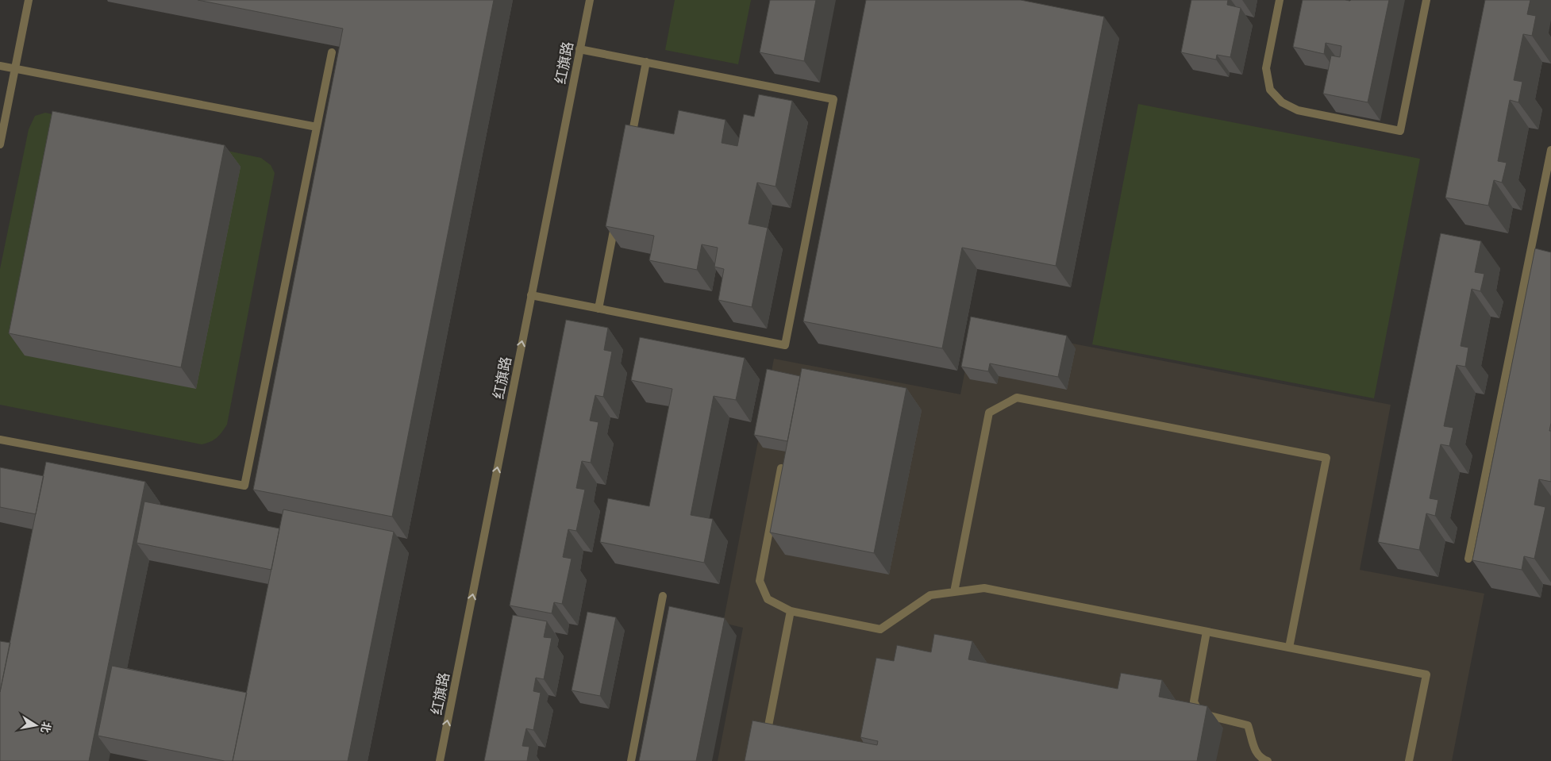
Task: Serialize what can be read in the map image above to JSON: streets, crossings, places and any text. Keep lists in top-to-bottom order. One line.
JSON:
{"streets":{"street":["红旗路"]},"one_way":["红旗路"],"north":"right"}
